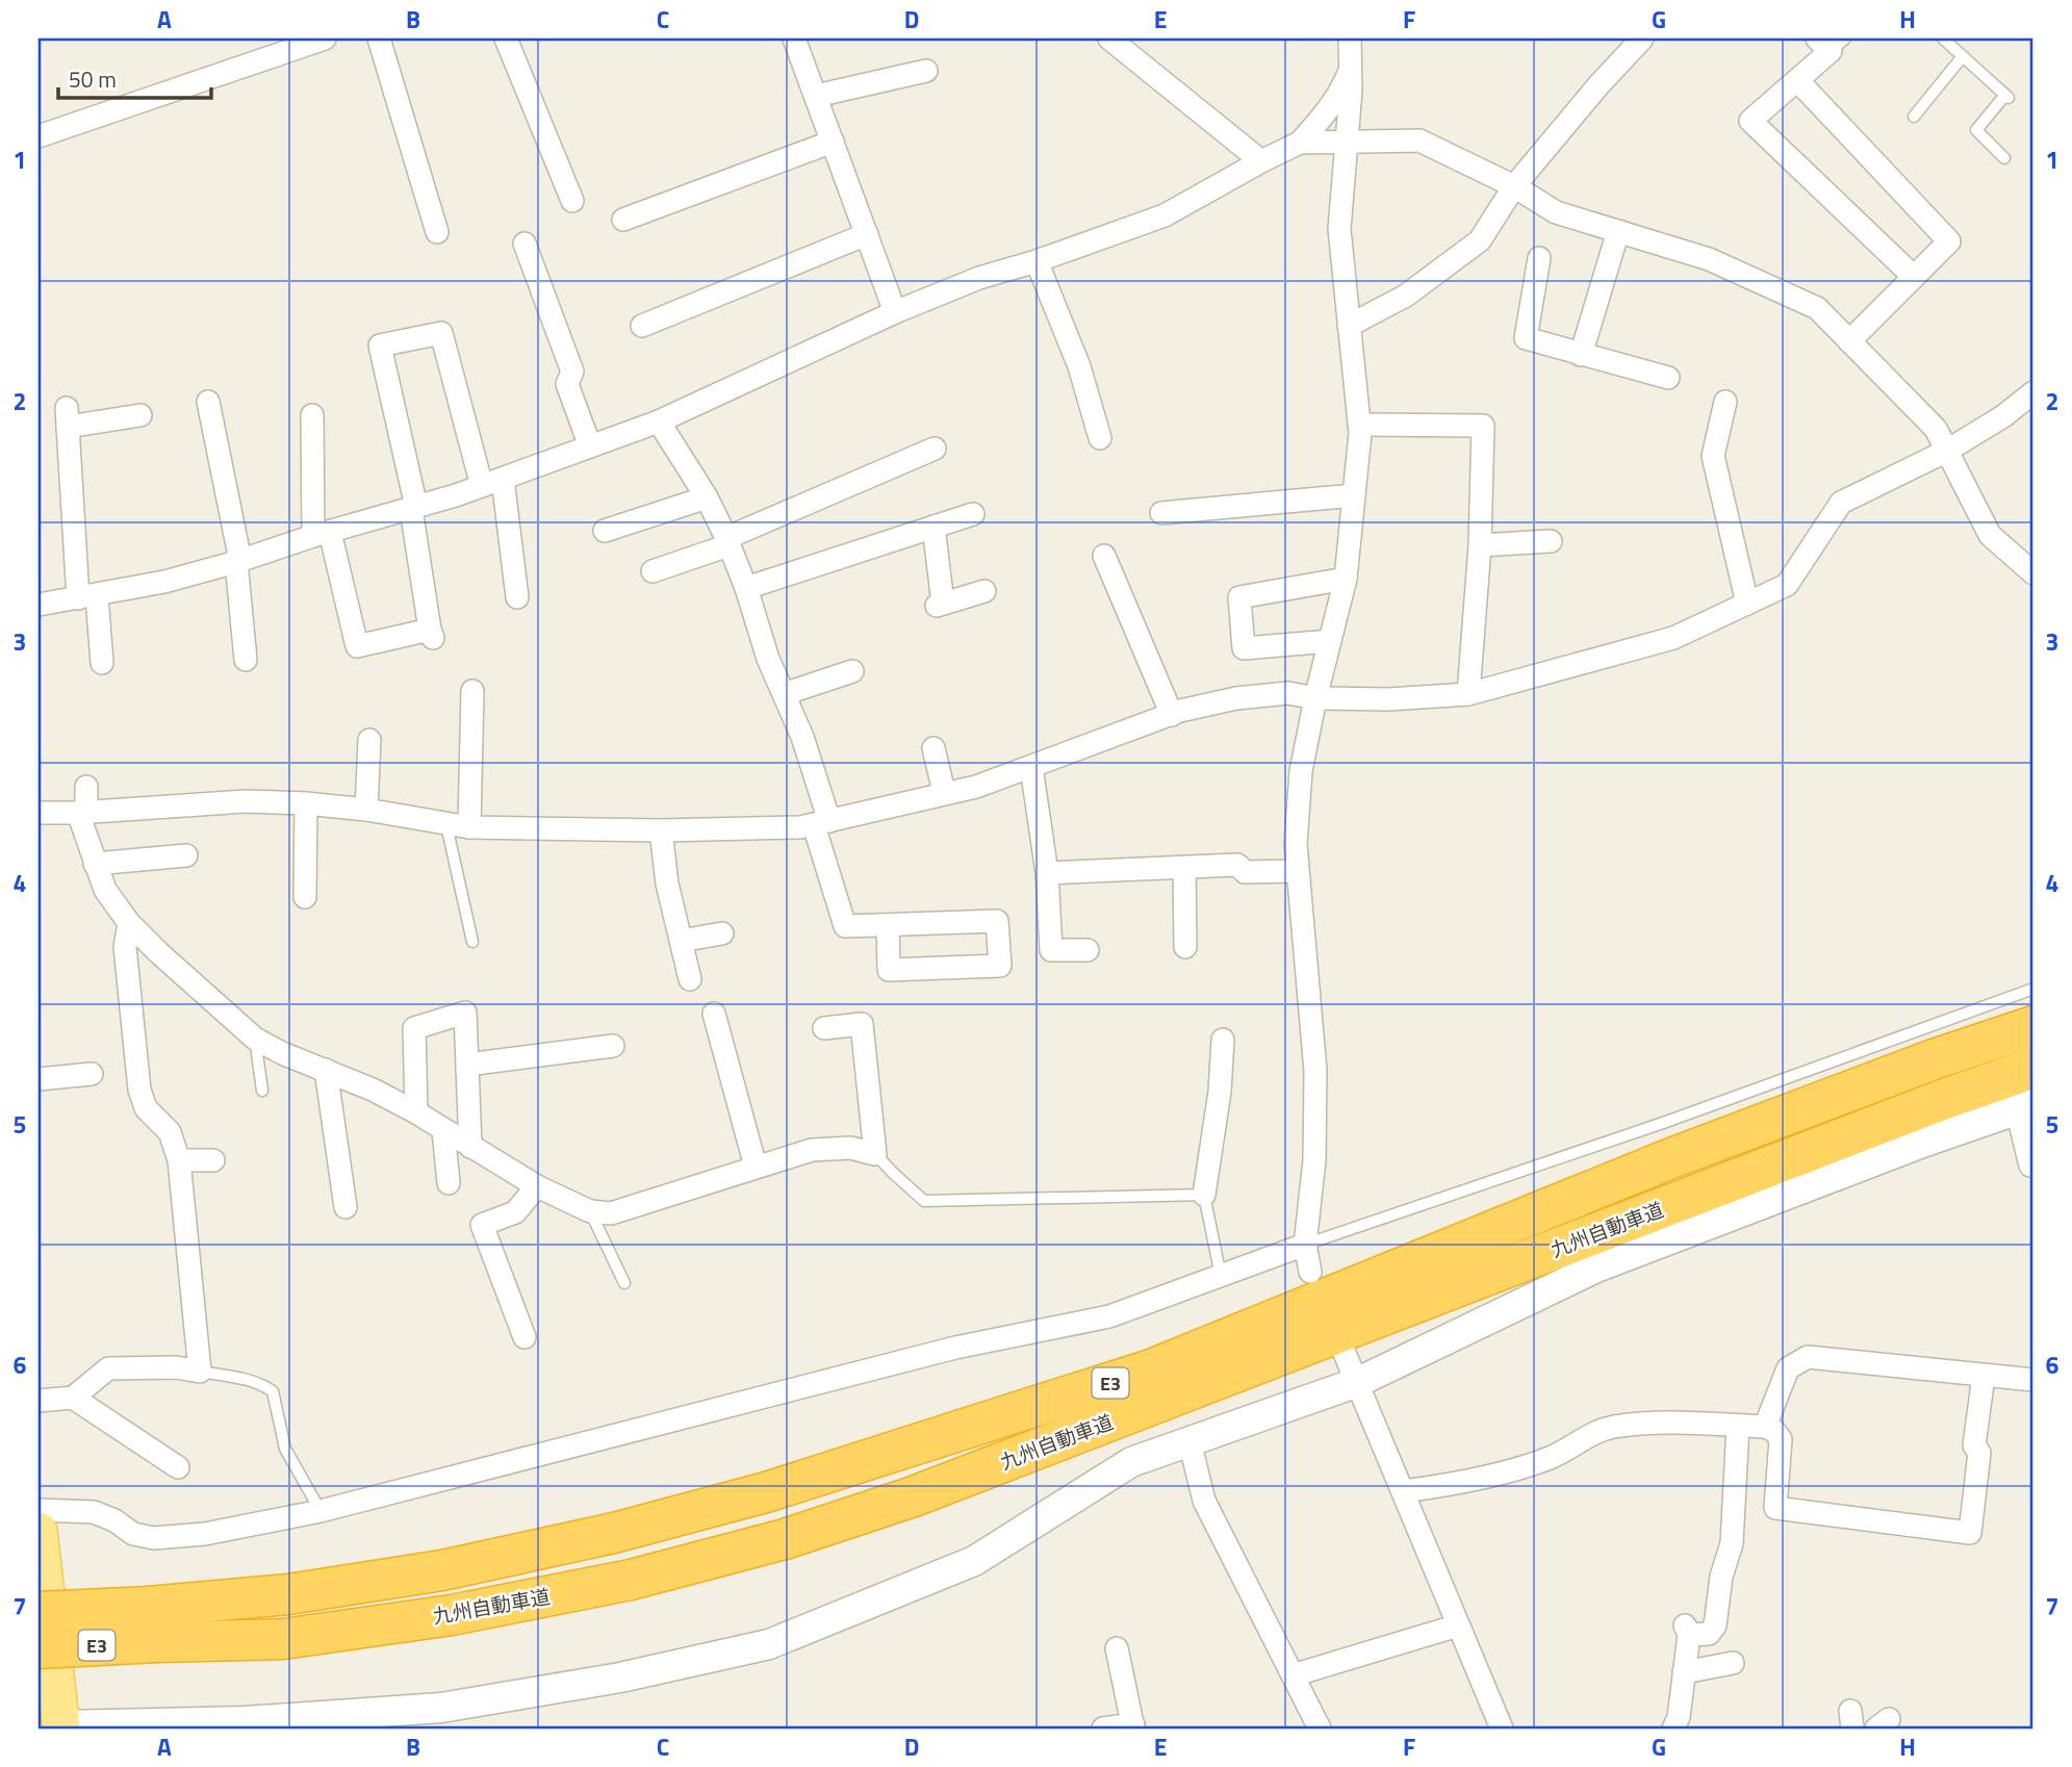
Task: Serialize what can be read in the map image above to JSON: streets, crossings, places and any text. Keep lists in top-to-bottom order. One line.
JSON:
{"streets":{"highway":["九州自動車道","E3"]},"scale_bar":"50 m","grid":{"columns":["A","B","C","D","E","F","G","H"],"rows":["1","2","3","4","5","6","7"]}}
